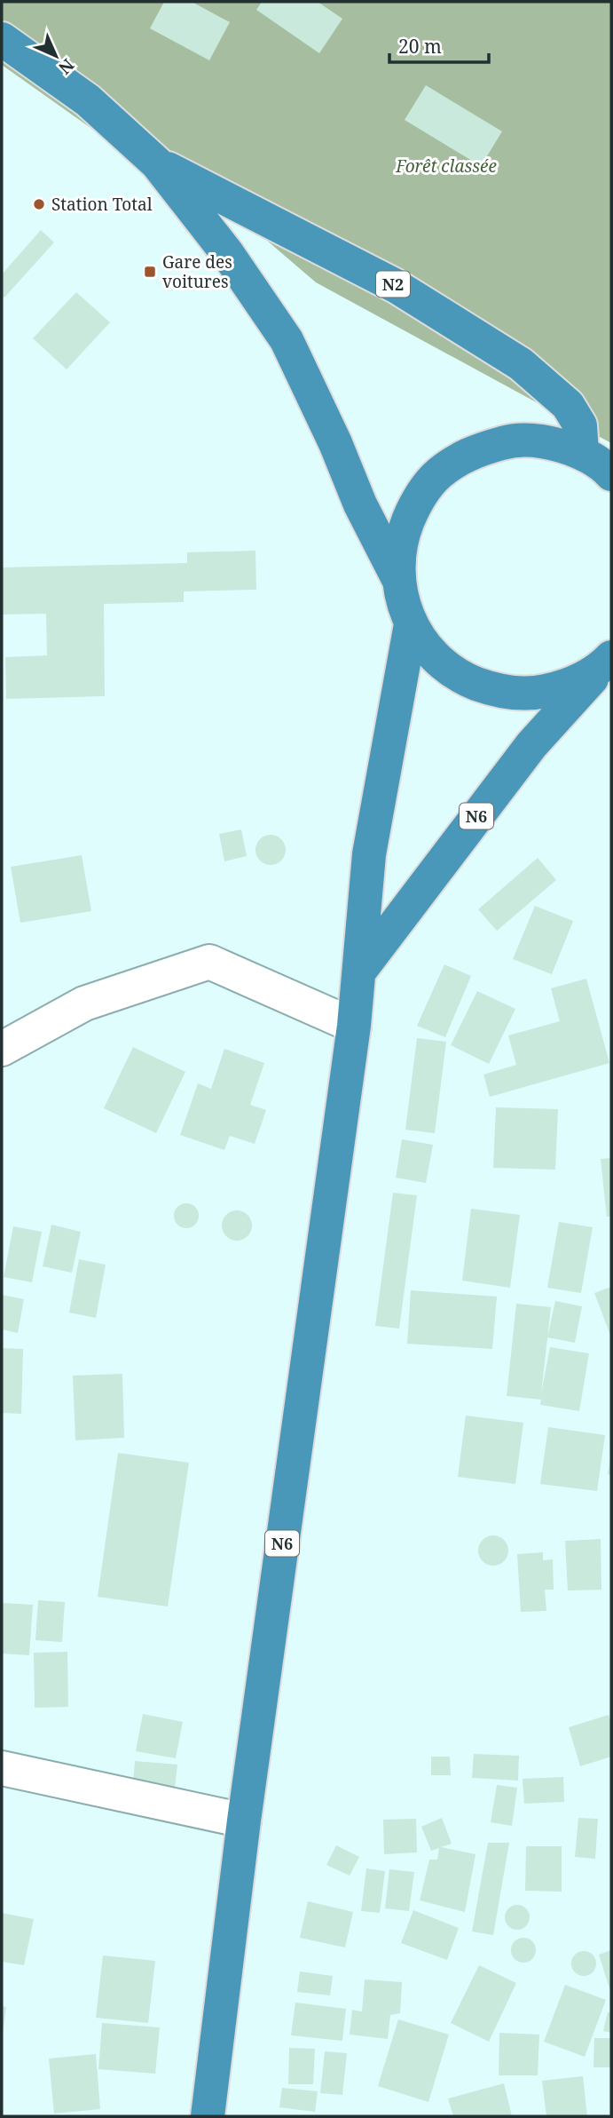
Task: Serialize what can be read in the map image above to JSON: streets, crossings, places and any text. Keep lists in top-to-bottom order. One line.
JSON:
{"streets":{"highway":["N2","N6"]},"parks":["Forêt classée"],"places":{"other":["Station Total"],"transit":["Gare des voitures"]},"scale_bar":"20 m","north":"bottom right"}
